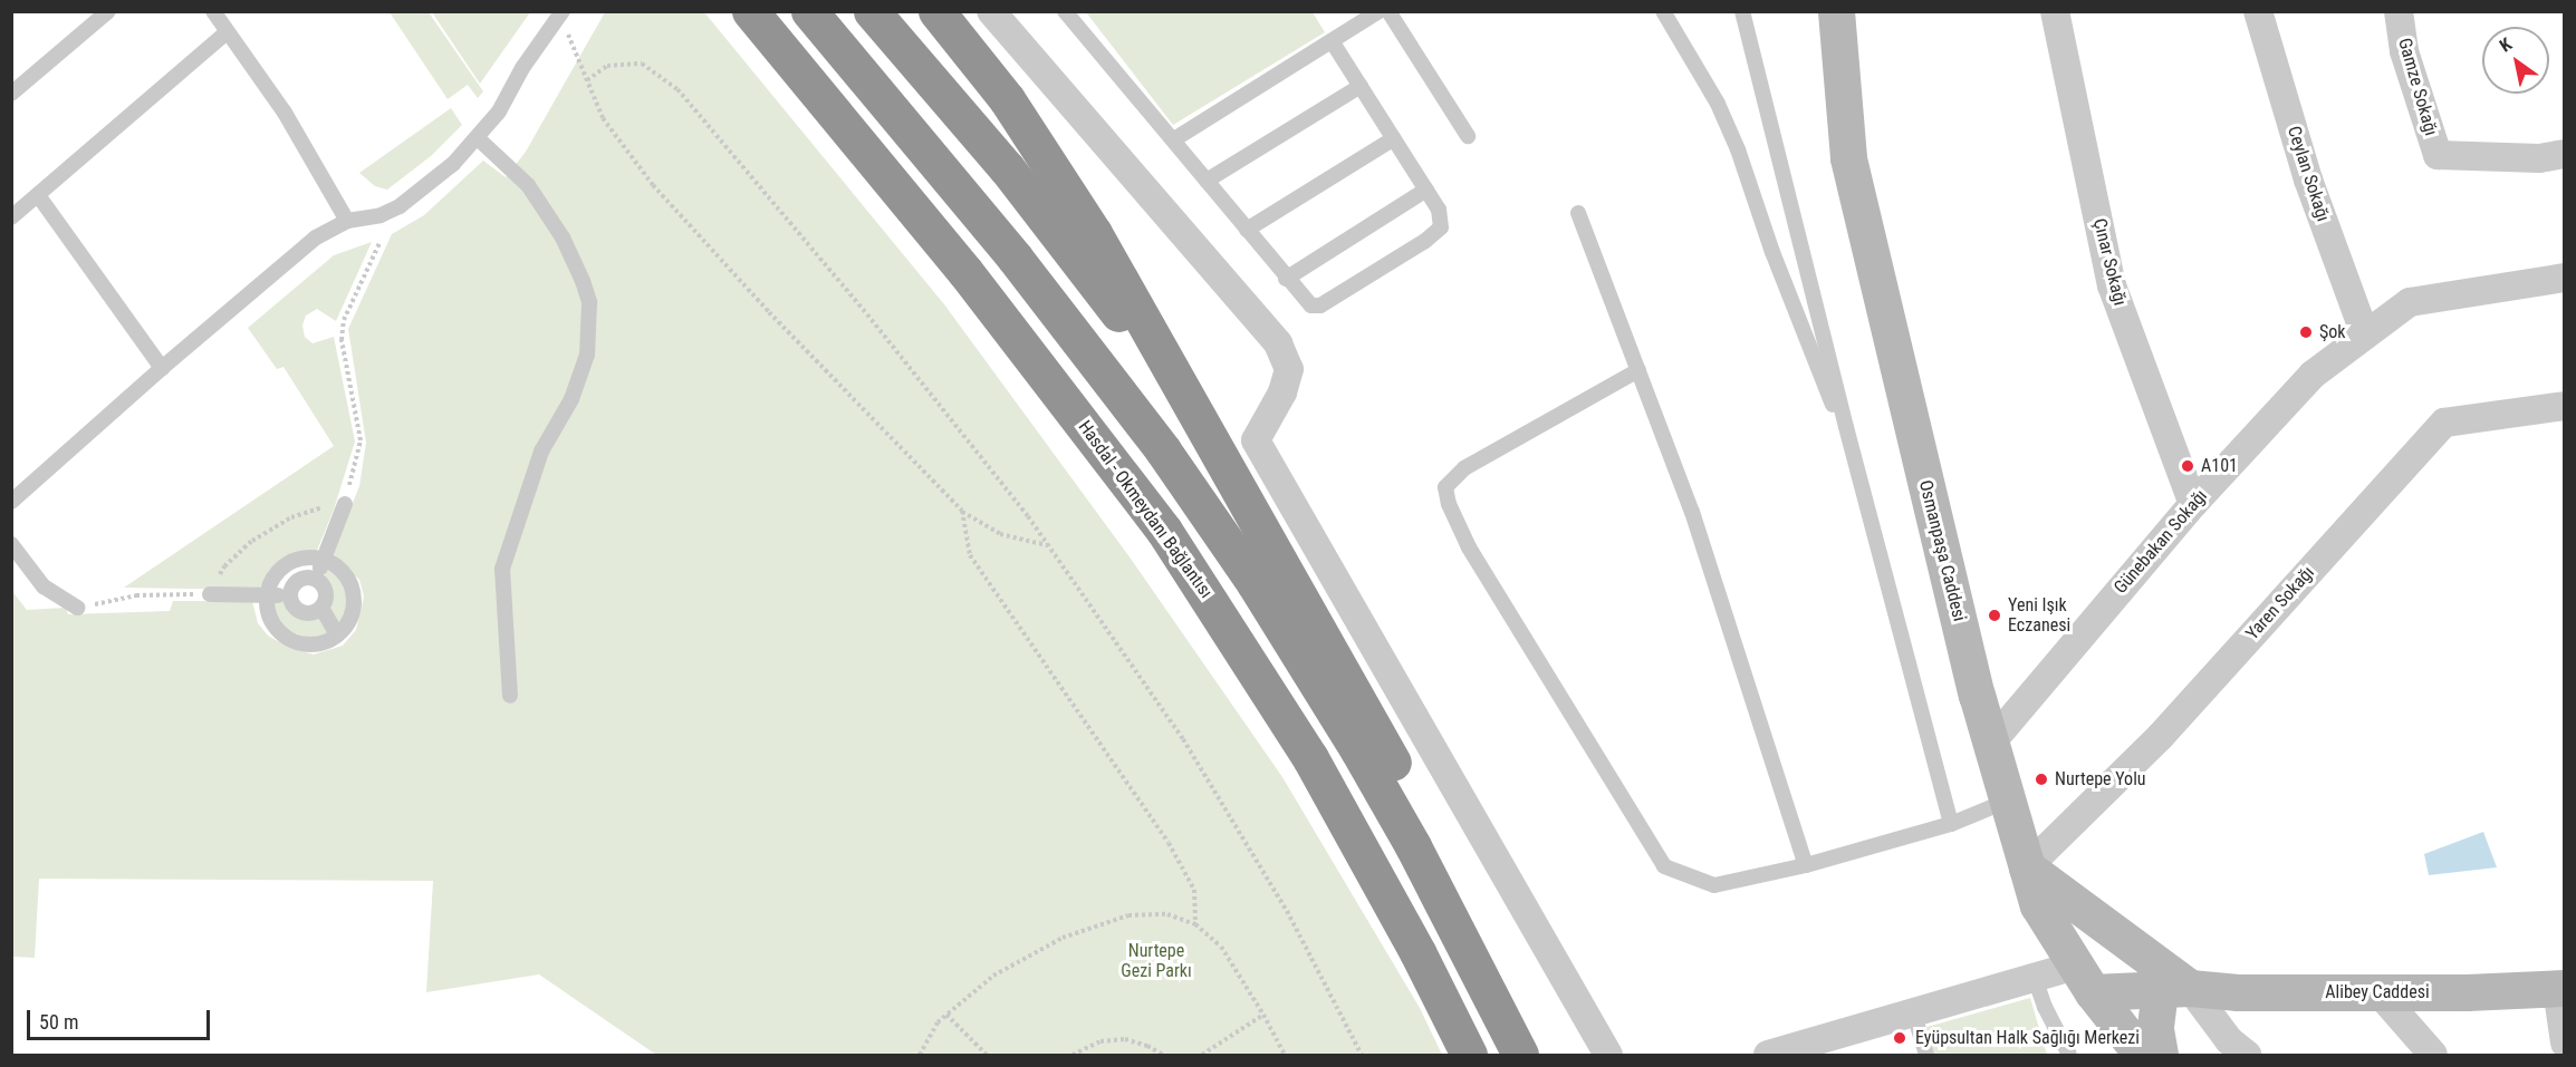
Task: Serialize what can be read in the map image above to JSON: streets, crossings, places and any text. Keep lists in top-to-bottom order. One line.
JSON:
{"streets":{"highway":["Hasdal - Okmeydanı Bağlantısı"],"main road":["Osmanpaşa Caddesi","Alibey Caddesi"],"street":["Gamze Sokağı","Ceylan Sokağı","Çınar Sokağı","Günebakan Sokağı","Yaren Sokağı"]},"crossings":[["Ceylan Sokağı","Günebakan Sokağı"],["Çınar Sokağı","Günebakan Sokağı"],["Günebakan Sokağı","Osmanpaşa Caddesi"],["Osmanpaşa Caddesi","Yaren Sokağı"],["Osmanpaşa Caddesi","Alibey Caddesi"]],"parks":["Nurtepe Gezi Parkı"],"places":["Şok","A101","Yeni Işık Eczanesi","Nurtepe Yolu","Eyüpsultan Halk Sağlığı Merkezi"],"scale_bar":"50 m","north":"top left"}
